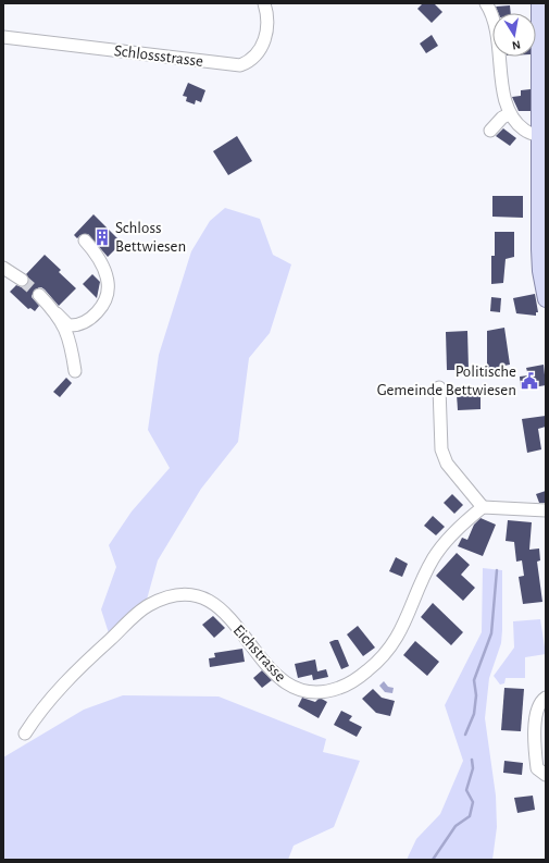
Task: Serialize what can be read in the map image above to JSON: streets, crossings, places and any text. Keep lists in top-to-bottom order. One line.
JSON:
{"streets":{"street":["Schlossstrasse","Eichstrasse"]},"places":{"building":["Schloss Bettwiesen"],"public building":["Politische Gemeinde Bettwiesen"]},"north":"bottom"}
